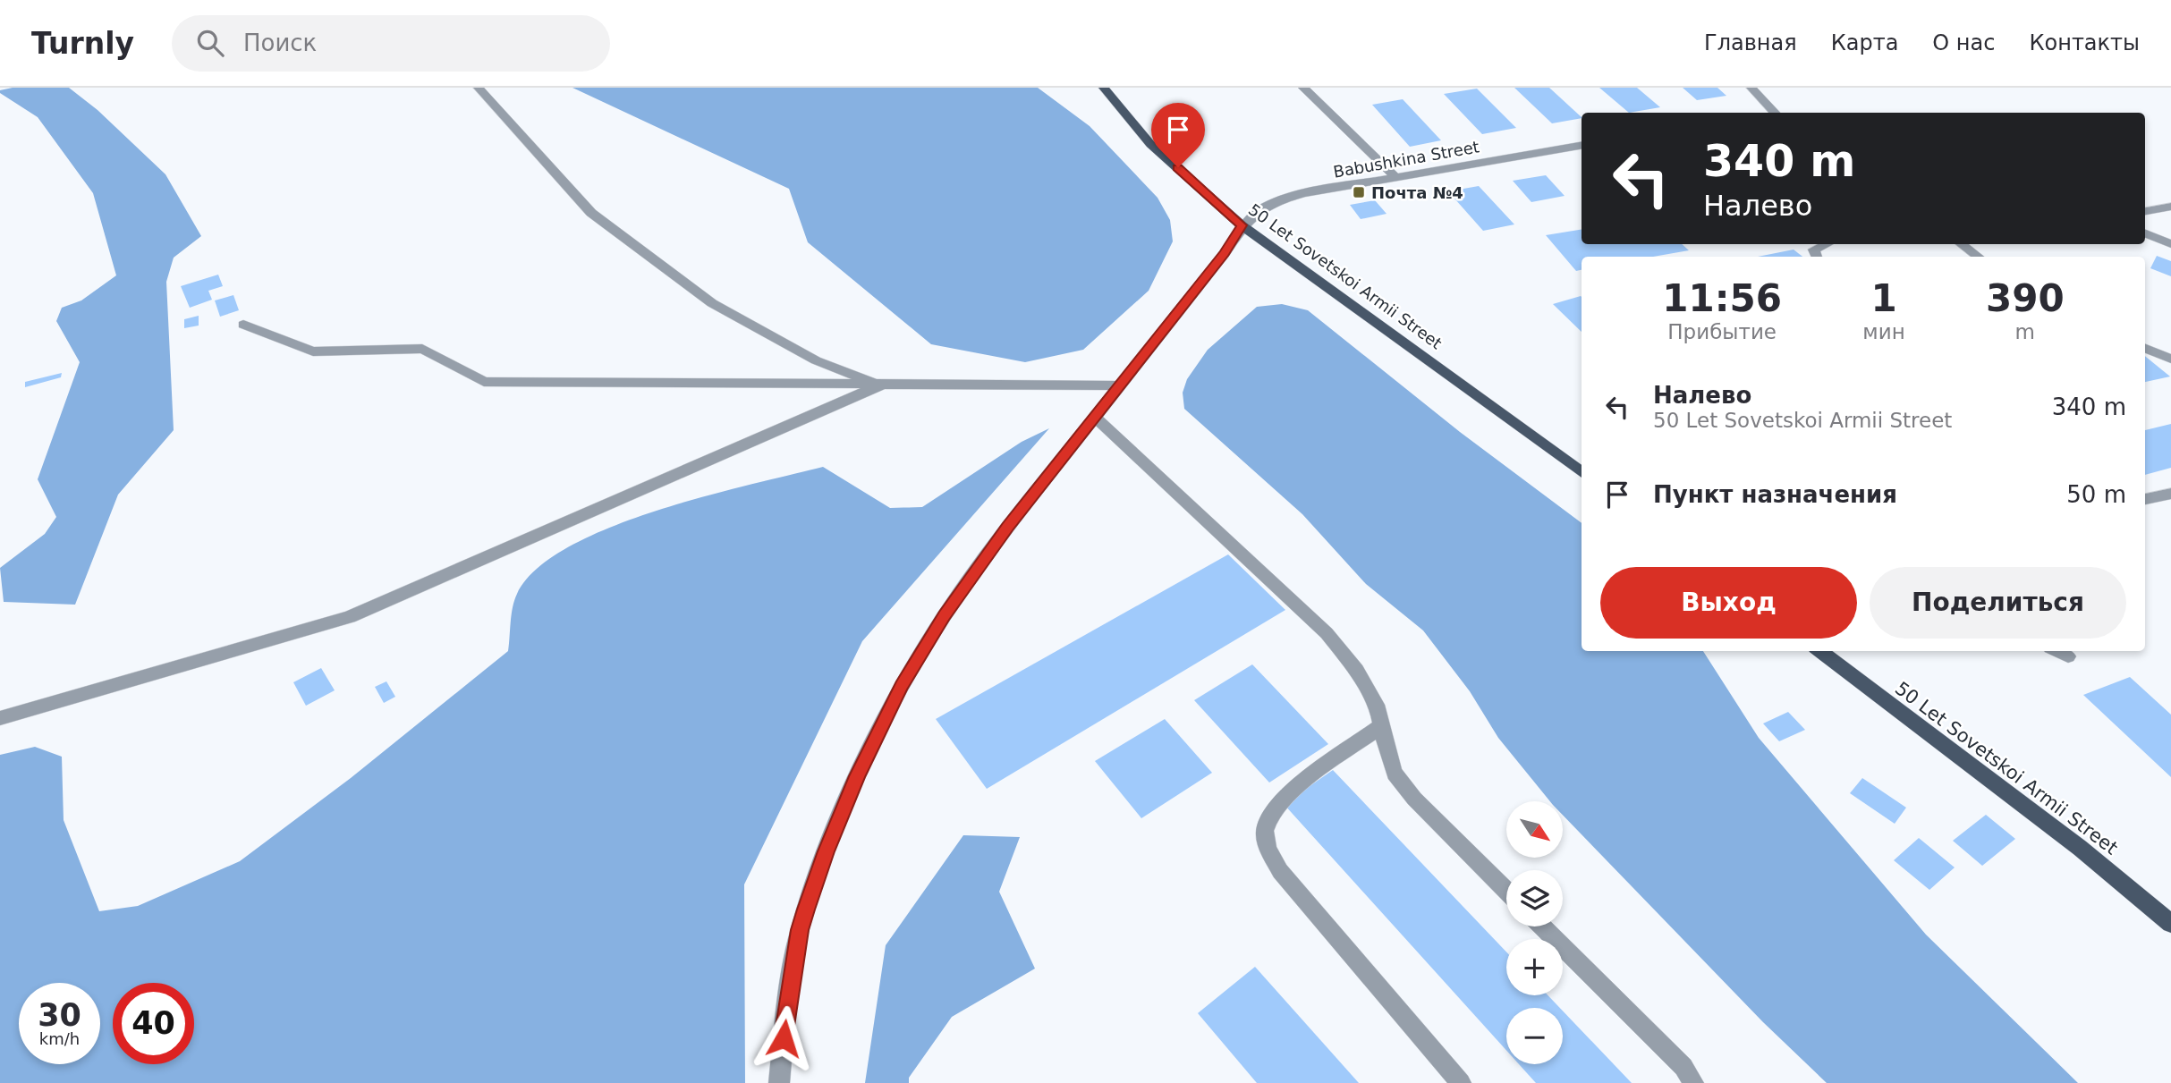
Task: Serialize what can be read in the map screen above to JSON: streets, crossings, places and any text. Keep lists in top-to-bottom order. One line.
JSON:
{"streets":{"main road":["50 Let Sovetskoi Armii Street"],"street":["Babushkina Street"]},"crossings":[["Babushkina Street","50 Let Sovetskoi Armii Street"]],"places":{"transit":["Почта №4"]},"north":"bottom right","page":{"header":"Turnly","search":"Поиск","nav":["Главная","Карта","О нас","Контакты"],"turn":["340 m","Налево"],"eta":["11:56","Прибытие","1","мин","390","m"],"list":[{"name":"Налево","note":"50 Let Sovetskoi Armii Street","value":"340 m"},{"name":"Пункт назначения","value":"50 m"}],"buttons":["Выход","Поделиться"],"map_buttons":["+","−"],"speed":"30 km/h","limit":"40"}}
